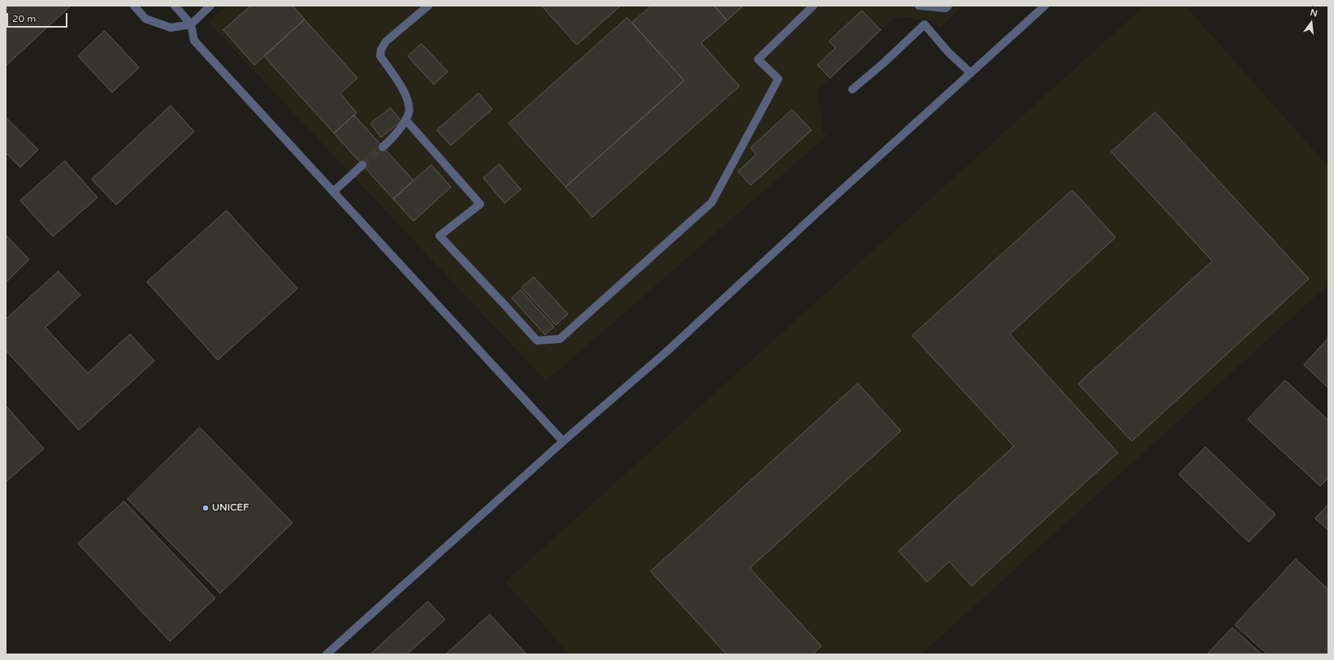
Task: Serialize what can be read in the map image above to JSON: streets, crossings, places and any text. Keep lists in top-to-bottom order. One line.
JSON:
{"places":["UNICEF"],"scale_bar":"20 m","north":"top"}
